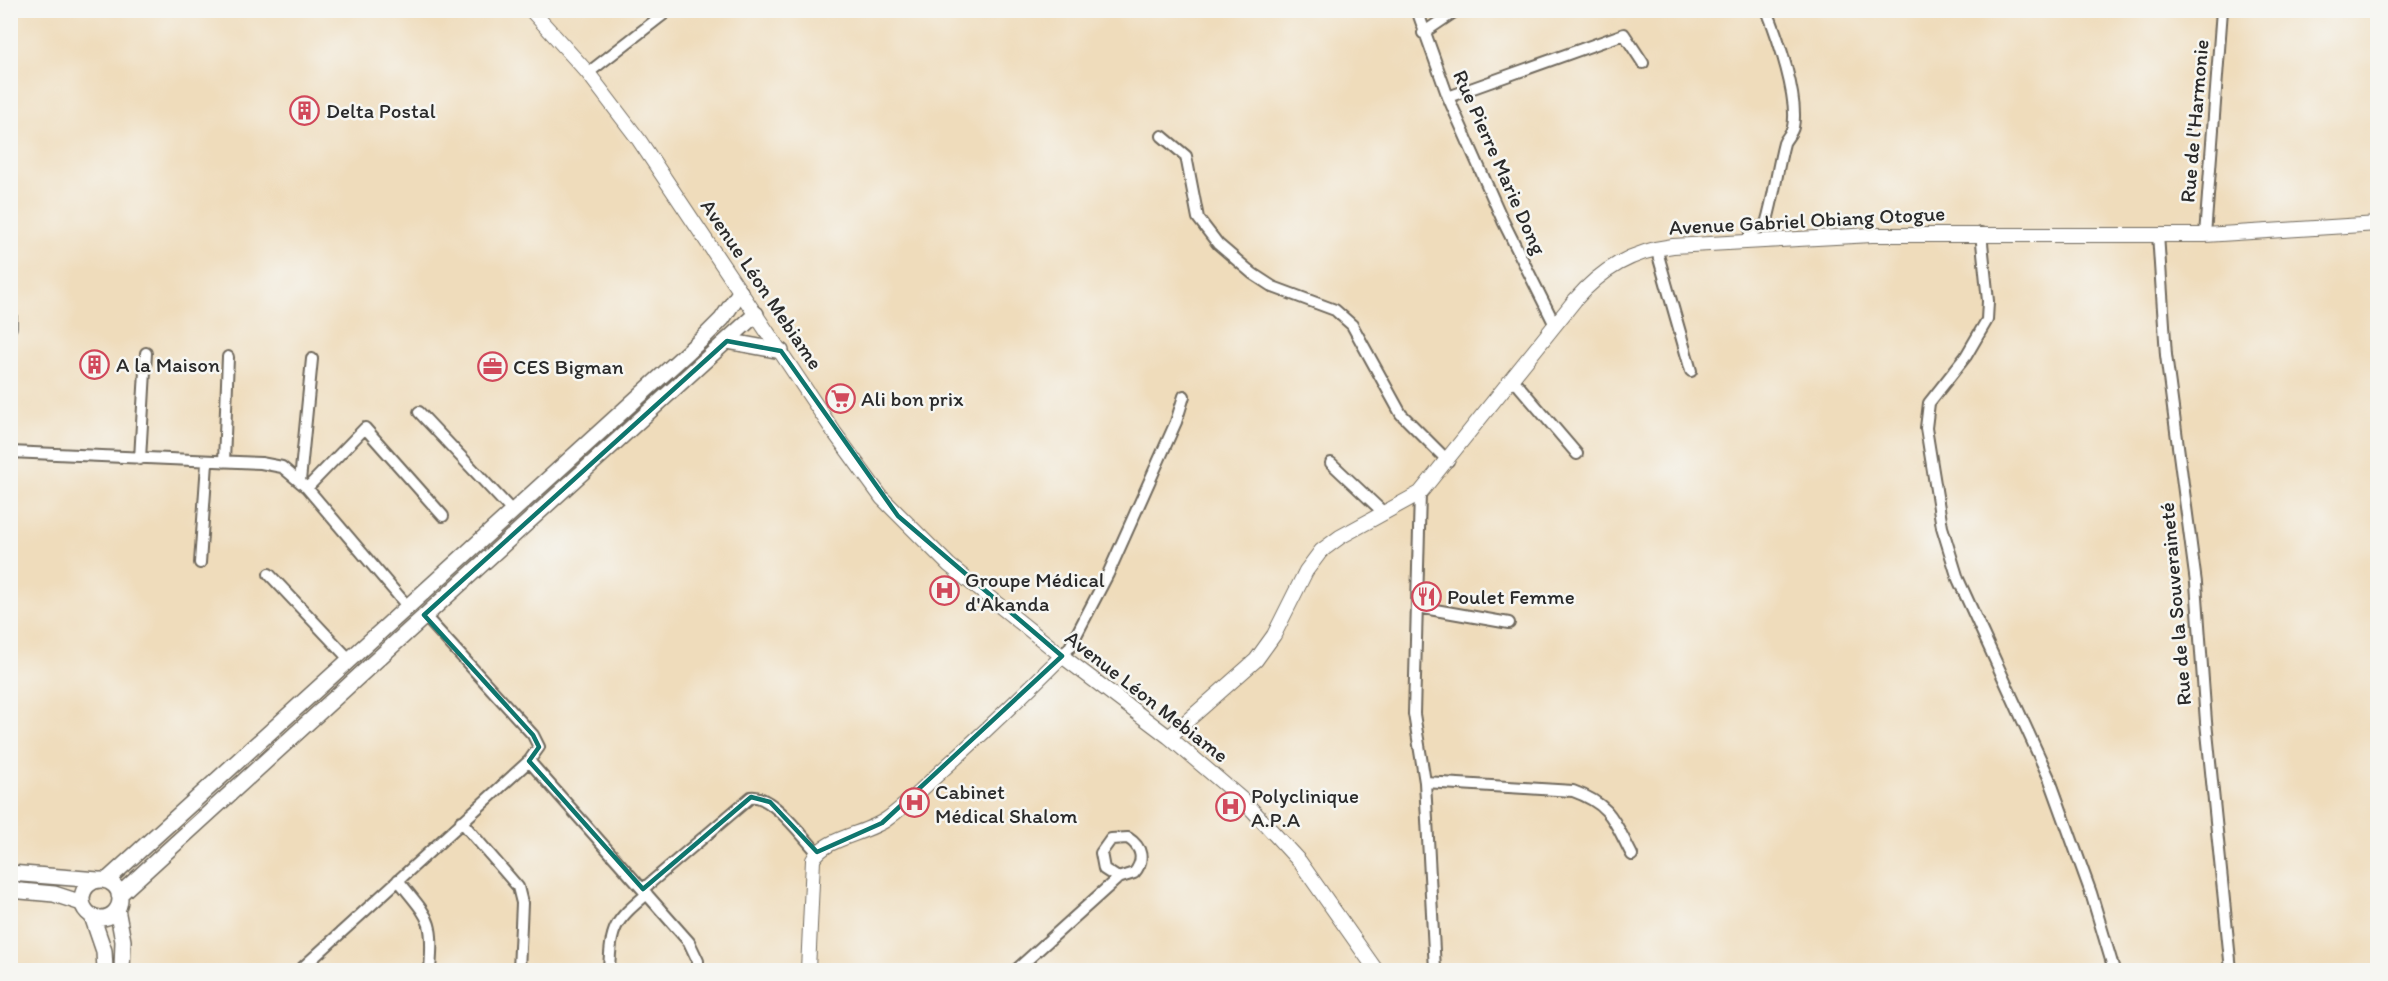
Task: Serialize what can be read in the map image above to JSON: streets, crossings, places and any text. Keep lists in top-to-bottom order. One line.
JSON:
{"streets":{"street":["Rue de l'Harmonie","Rue Pierre Marie Dong","Avenue Gabriel Obiang Otogue","Avenue Léon Mebiame","Rue de la Souveraineté"]},"crossings":[["Rue de l'Harmonie","Avenue Gabriel Obiang Otogue"],["Rue Pierre Marie Dong","Avenue Gabriel Obiang Otogue"],["Avenue Gabriel Obiang Otogue","Avenue Léon Mebiame"],["Avenue Gabriel Obiang Otogue","Rue de la Souveraineté"]],"places":{"building":["Delta Postal","A la Maison"],"office":["CES Bigman"],"supermarket":["Ali bon prix"],"hospital":["Groupe Médical d'Akanda","Cabinet Médical Shalom","Polyclinique A.P.A"],"restaurant":["Poulet Femme"]}}
